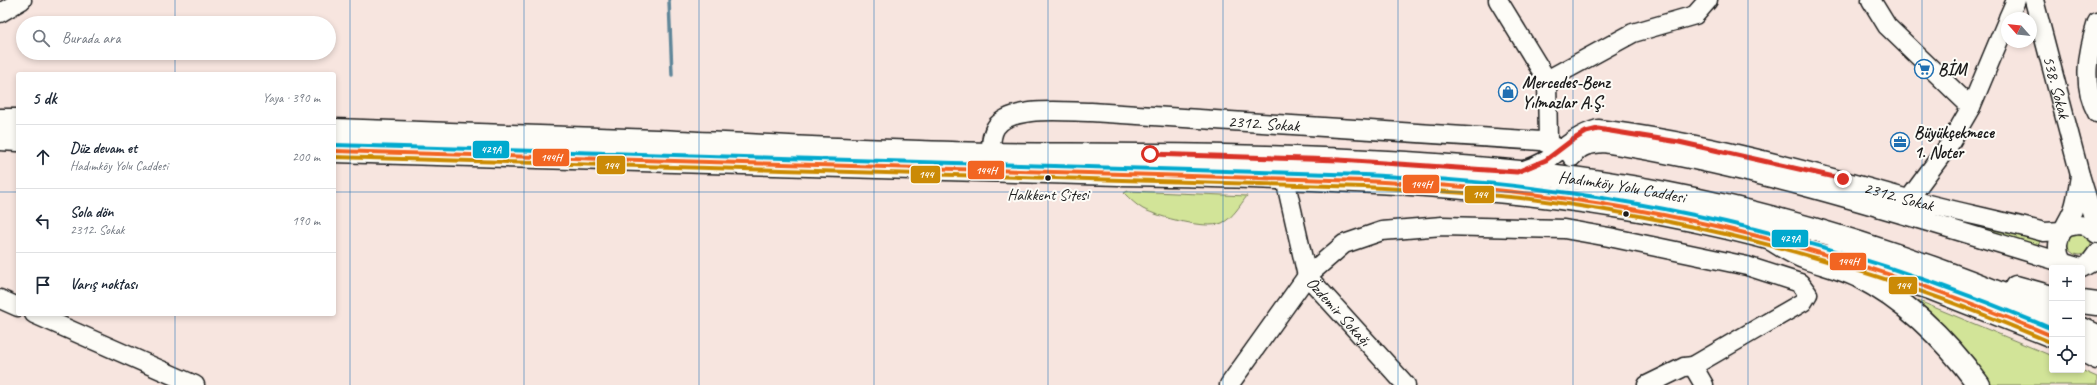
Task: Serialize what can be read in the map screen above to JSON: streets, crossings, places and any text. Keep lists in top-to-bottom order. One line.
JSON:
{"streets":{"main road":["Hadımköy Yolu Caddesi"],"street":["538. Sokak","2312. Sokak","Özdemir Sokağı"]},"crossings":[["538. Sokak","2312. Sokak"],["2312. Sokak","Hadımköy Yolu Caddesi"],["Hadımköy Yolu Caddesi","Özdemir Sokağı"]],"places":{"supermarket":["BİM"],"shop":["Mercedes-Benz Yılmazlar A.Ş."],"office":["Büyükçekmece 1. Noter"],"other":["Halkkent Sitesi"]},"lines":["transit line 429A","transit line 144H","transit line 144"],"north":"top left","page":{"search":"Burada ara","heading":["5 dk","Yaya · 390 m"],"list":[["Düz devam et","Hadımköy Yolu Caddesi","200 m"],["Sola dön","2312. Sokak","190 m"],"Varış noktası"],"map_buttons":["+","−"]}}
